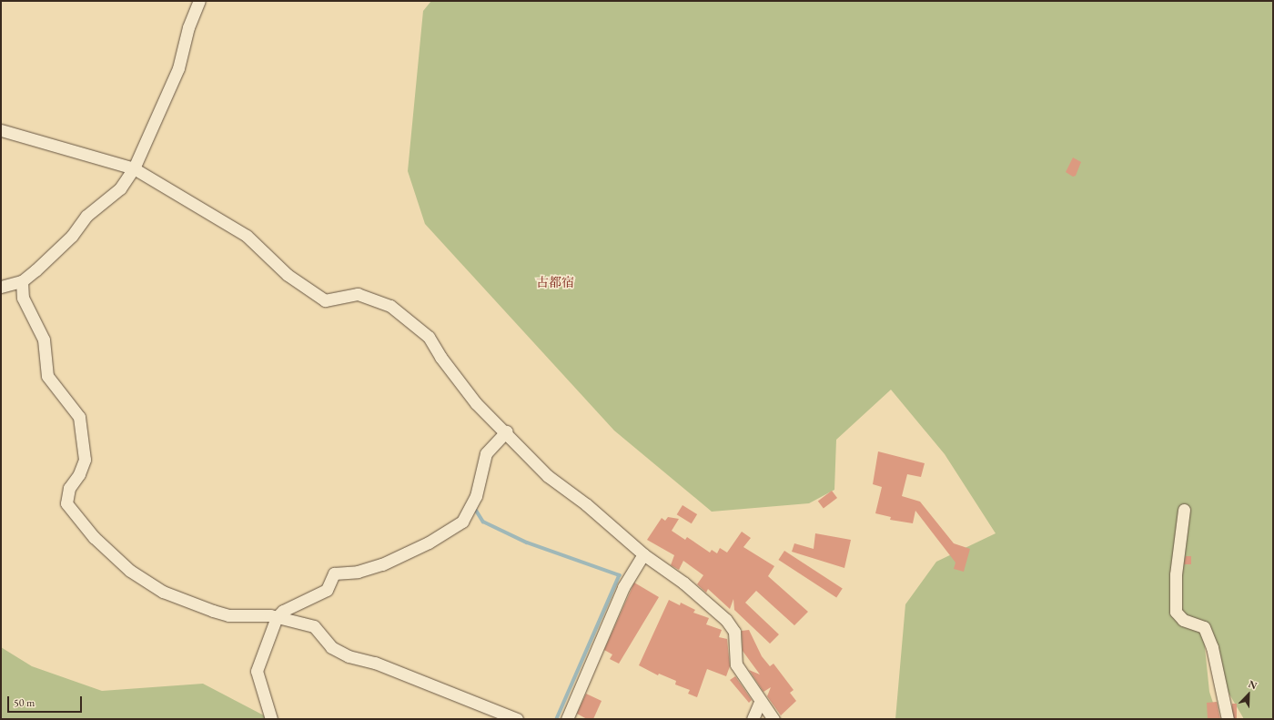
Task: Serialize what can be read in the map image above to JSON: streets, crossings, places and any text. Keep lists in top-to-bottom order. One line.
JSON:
{"districts":["古都宿"],"scale_bar":"50 m","north":"top right"}
